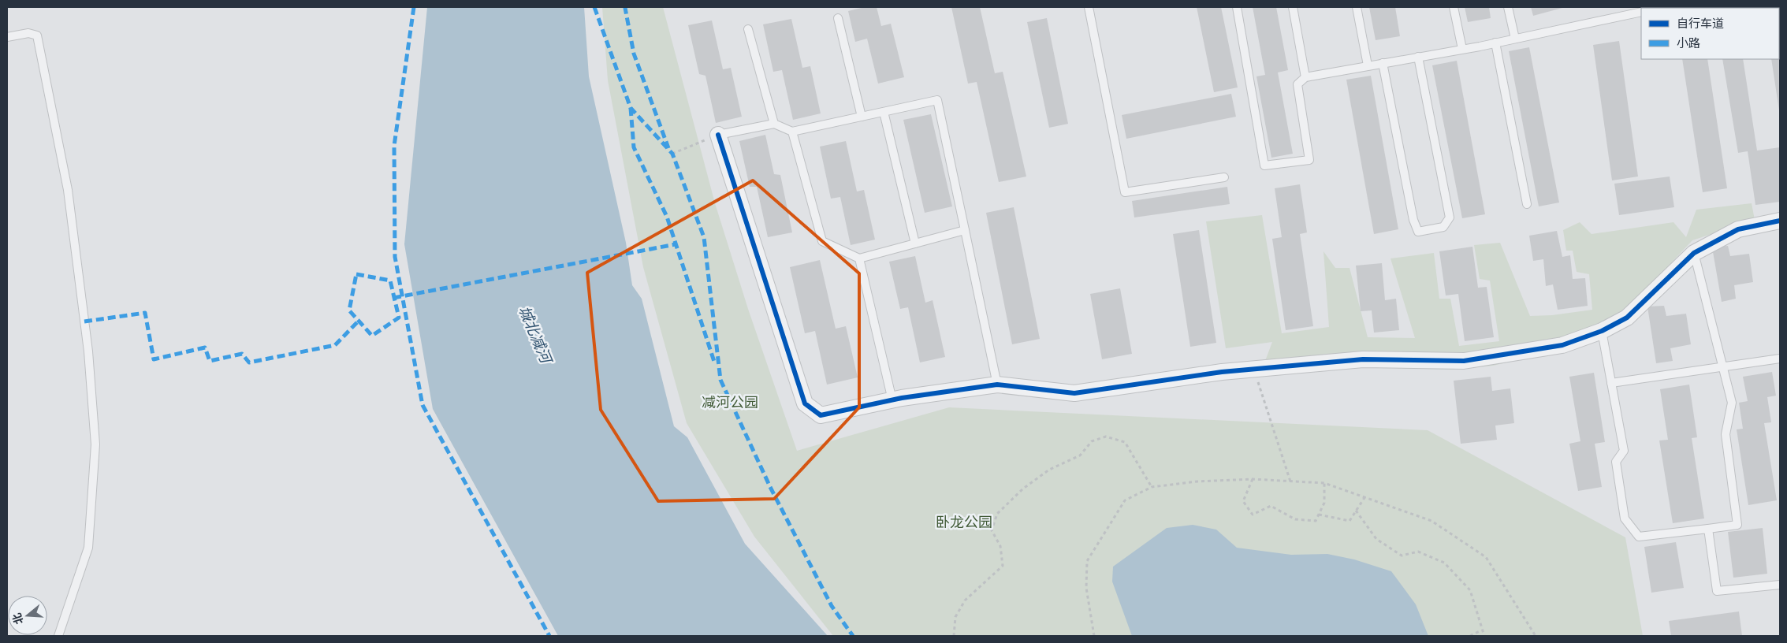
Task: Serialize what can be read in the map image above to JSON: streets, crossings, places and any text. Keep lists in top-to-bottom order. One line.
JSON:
{"water":["城北减河"],"parks":["减河公园","卧龙公园"],"legend":["自行车道","小路"],"north":"left"}
